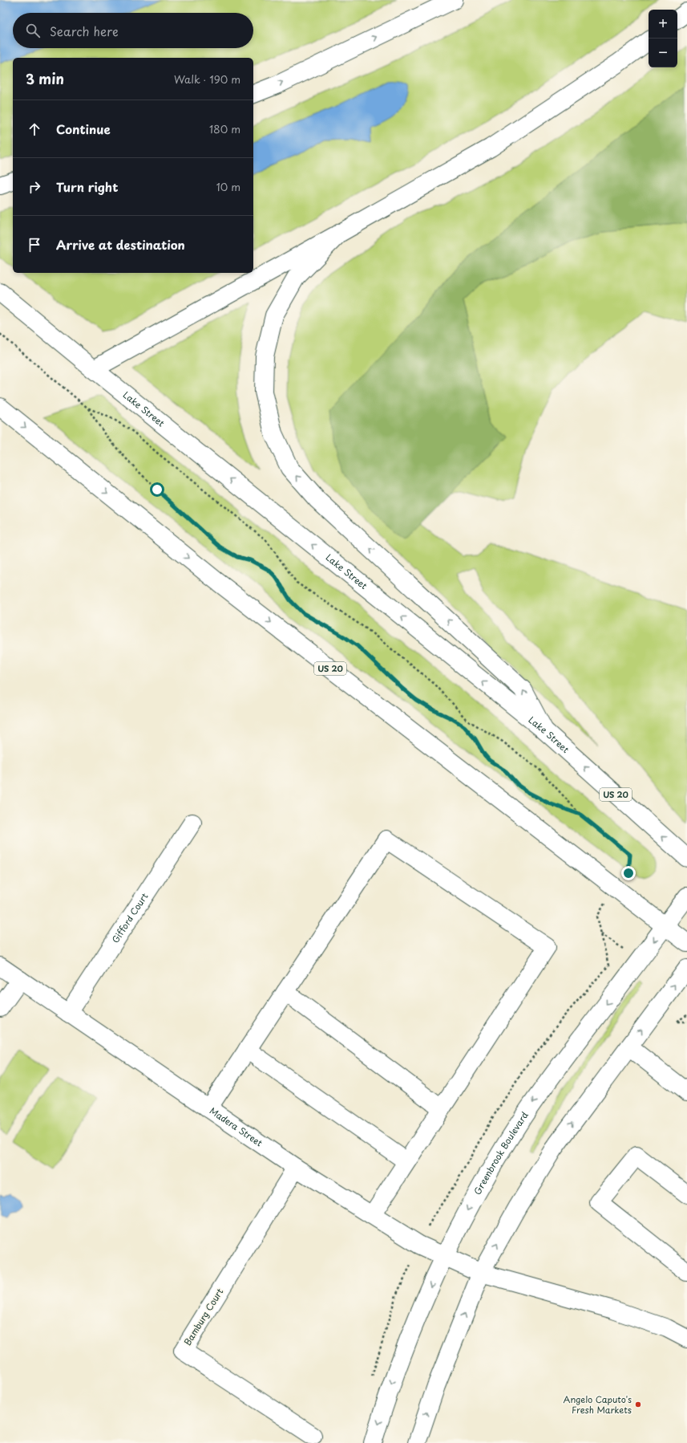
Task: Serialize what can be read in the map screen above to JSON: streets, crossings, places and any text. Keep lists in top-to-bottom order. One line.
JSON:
{"streets":{"main road":["Lake Street","US 20","Gifford Court","Madera Street","Greenbrook Boulevard","Bamburg Court"]},"crossings":[["US 20","Greenbrook Boulevard"],["Gifford Court","Madera Street"],["Madera Street","Greenbrook Boulevard"],["Madera Street","Bamburg Court"]],"places":["Angelo Caputo's Fresh Markets"],"page":{"map_buttons":["+","−"],"search":"Search here","heading":["3 min","Walk · 190 m"],"list":[["Continue","180 m"],["Turn right","10 m"],"Arrive at destination"]}}
